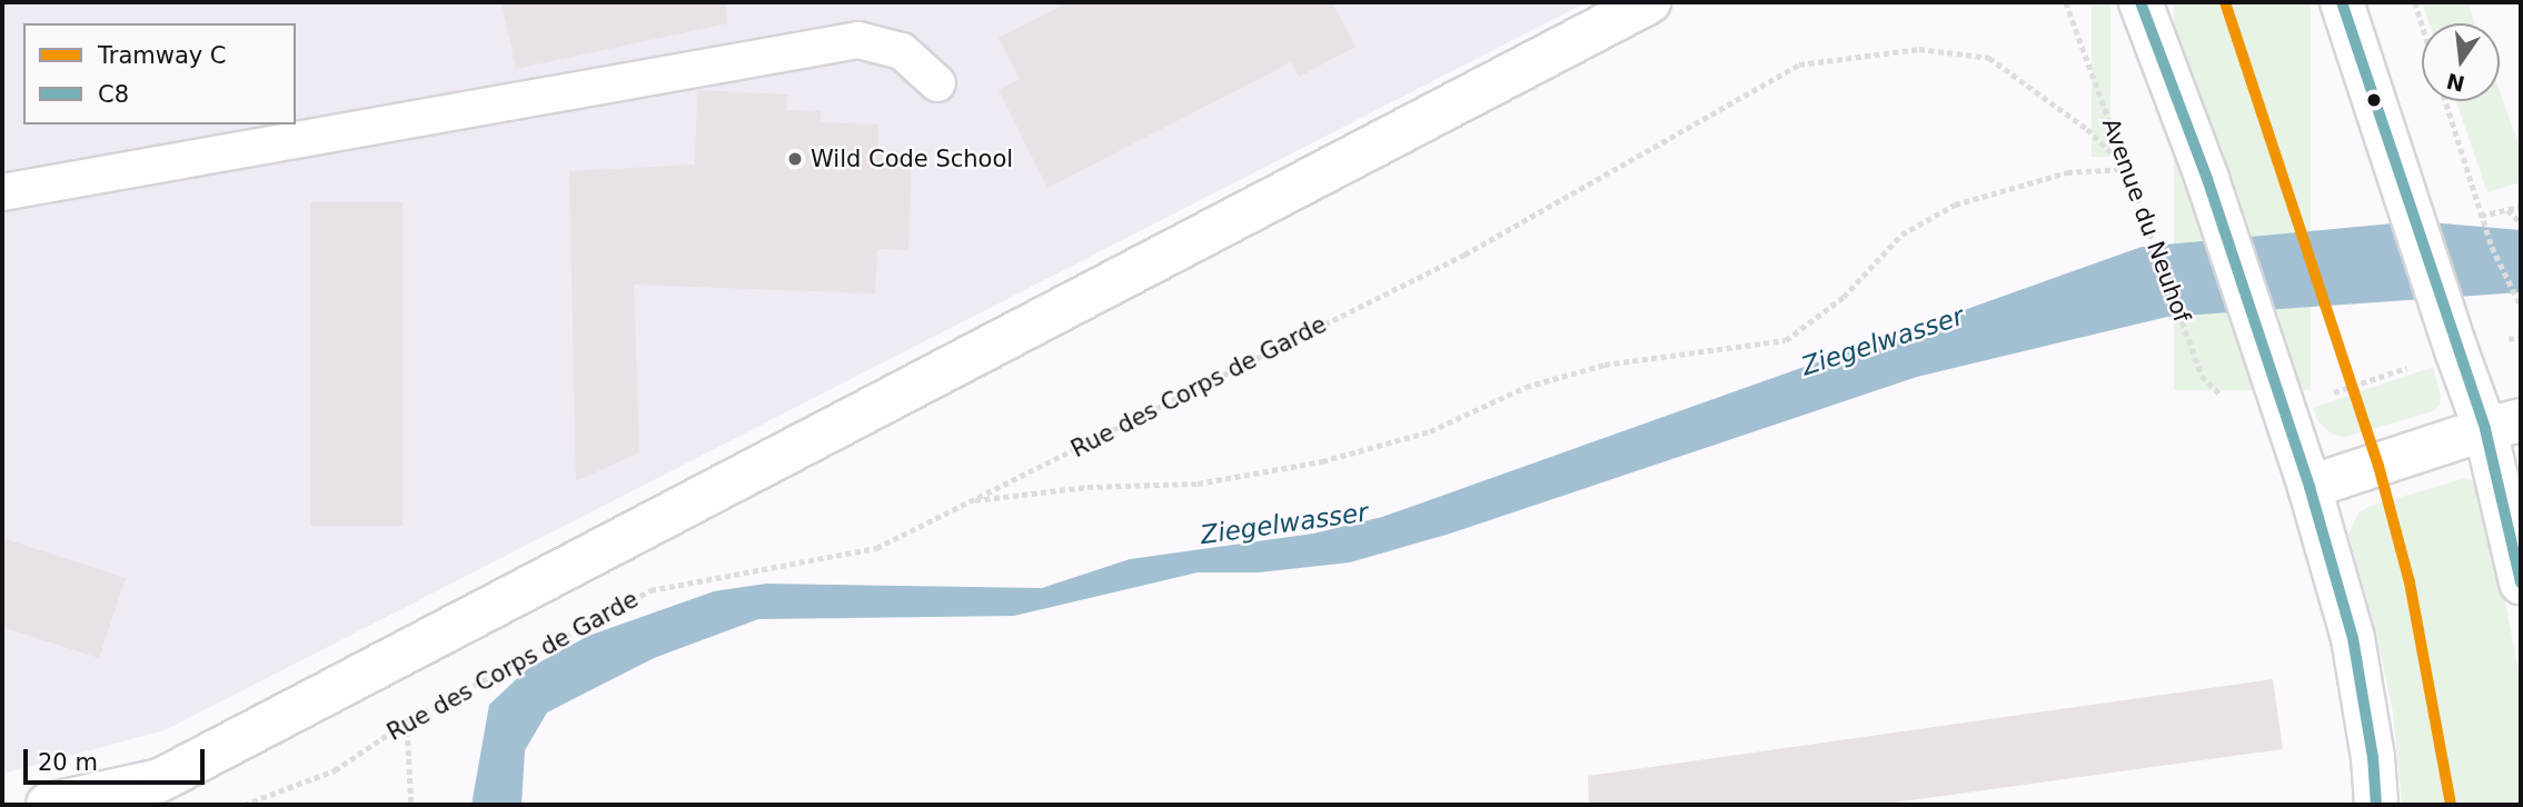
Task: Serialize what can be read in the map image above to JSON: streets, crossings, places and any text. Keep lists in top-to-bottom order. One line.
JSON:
{"streets":{"path":["Avenue du Neuhof","Rue des Corps de Garde"]},"crossings":[["Avenue du Neuhof","Rue des Corps de Garde"]],"water":["Ziegelwasser"],"places":["Wild Code School"],"lines":["tram line C","transit line C8"],"legend":["Tramway C","C8"],"scale_bar":"20 m","north":"bottom"}
